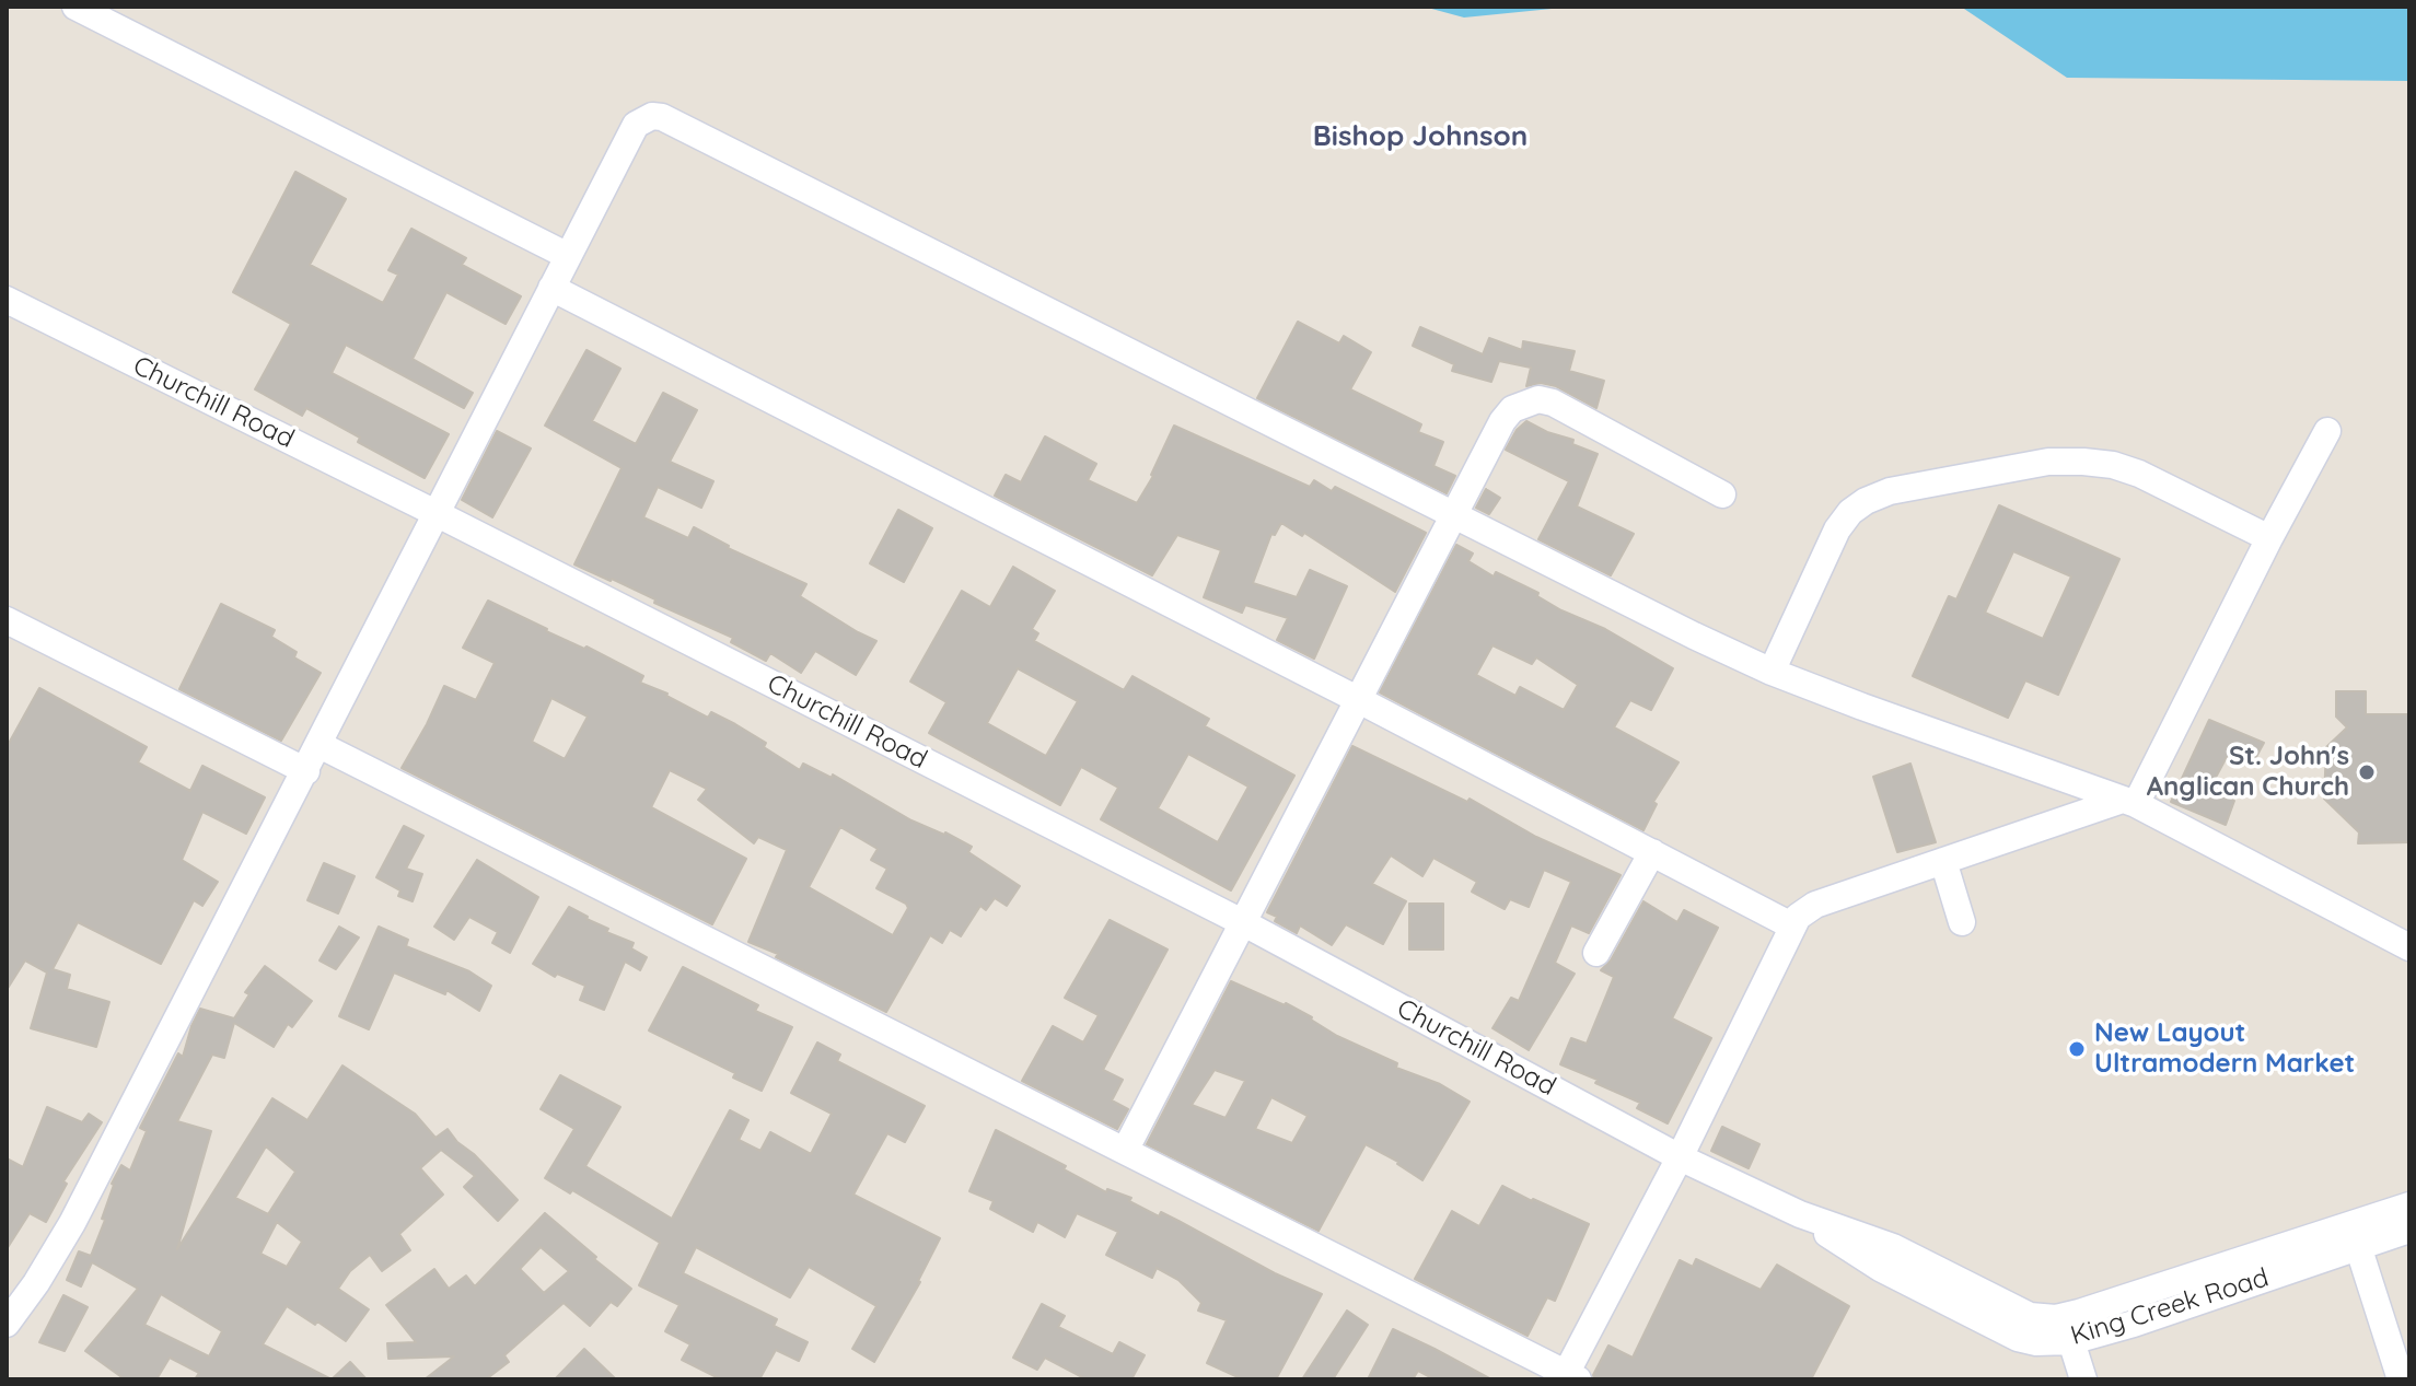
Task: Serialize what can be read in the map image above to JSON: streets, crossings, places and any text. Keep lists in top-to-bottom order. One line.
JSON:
{"streets":{"street":["Churchill Road","King Creek Road"]},"crossings":[["Churchill Road","King Creek Road"]],"districts":["Bishop Johnson"],"places":["St. John's Anglican Church","New Layout Ultramodern Market"]}
